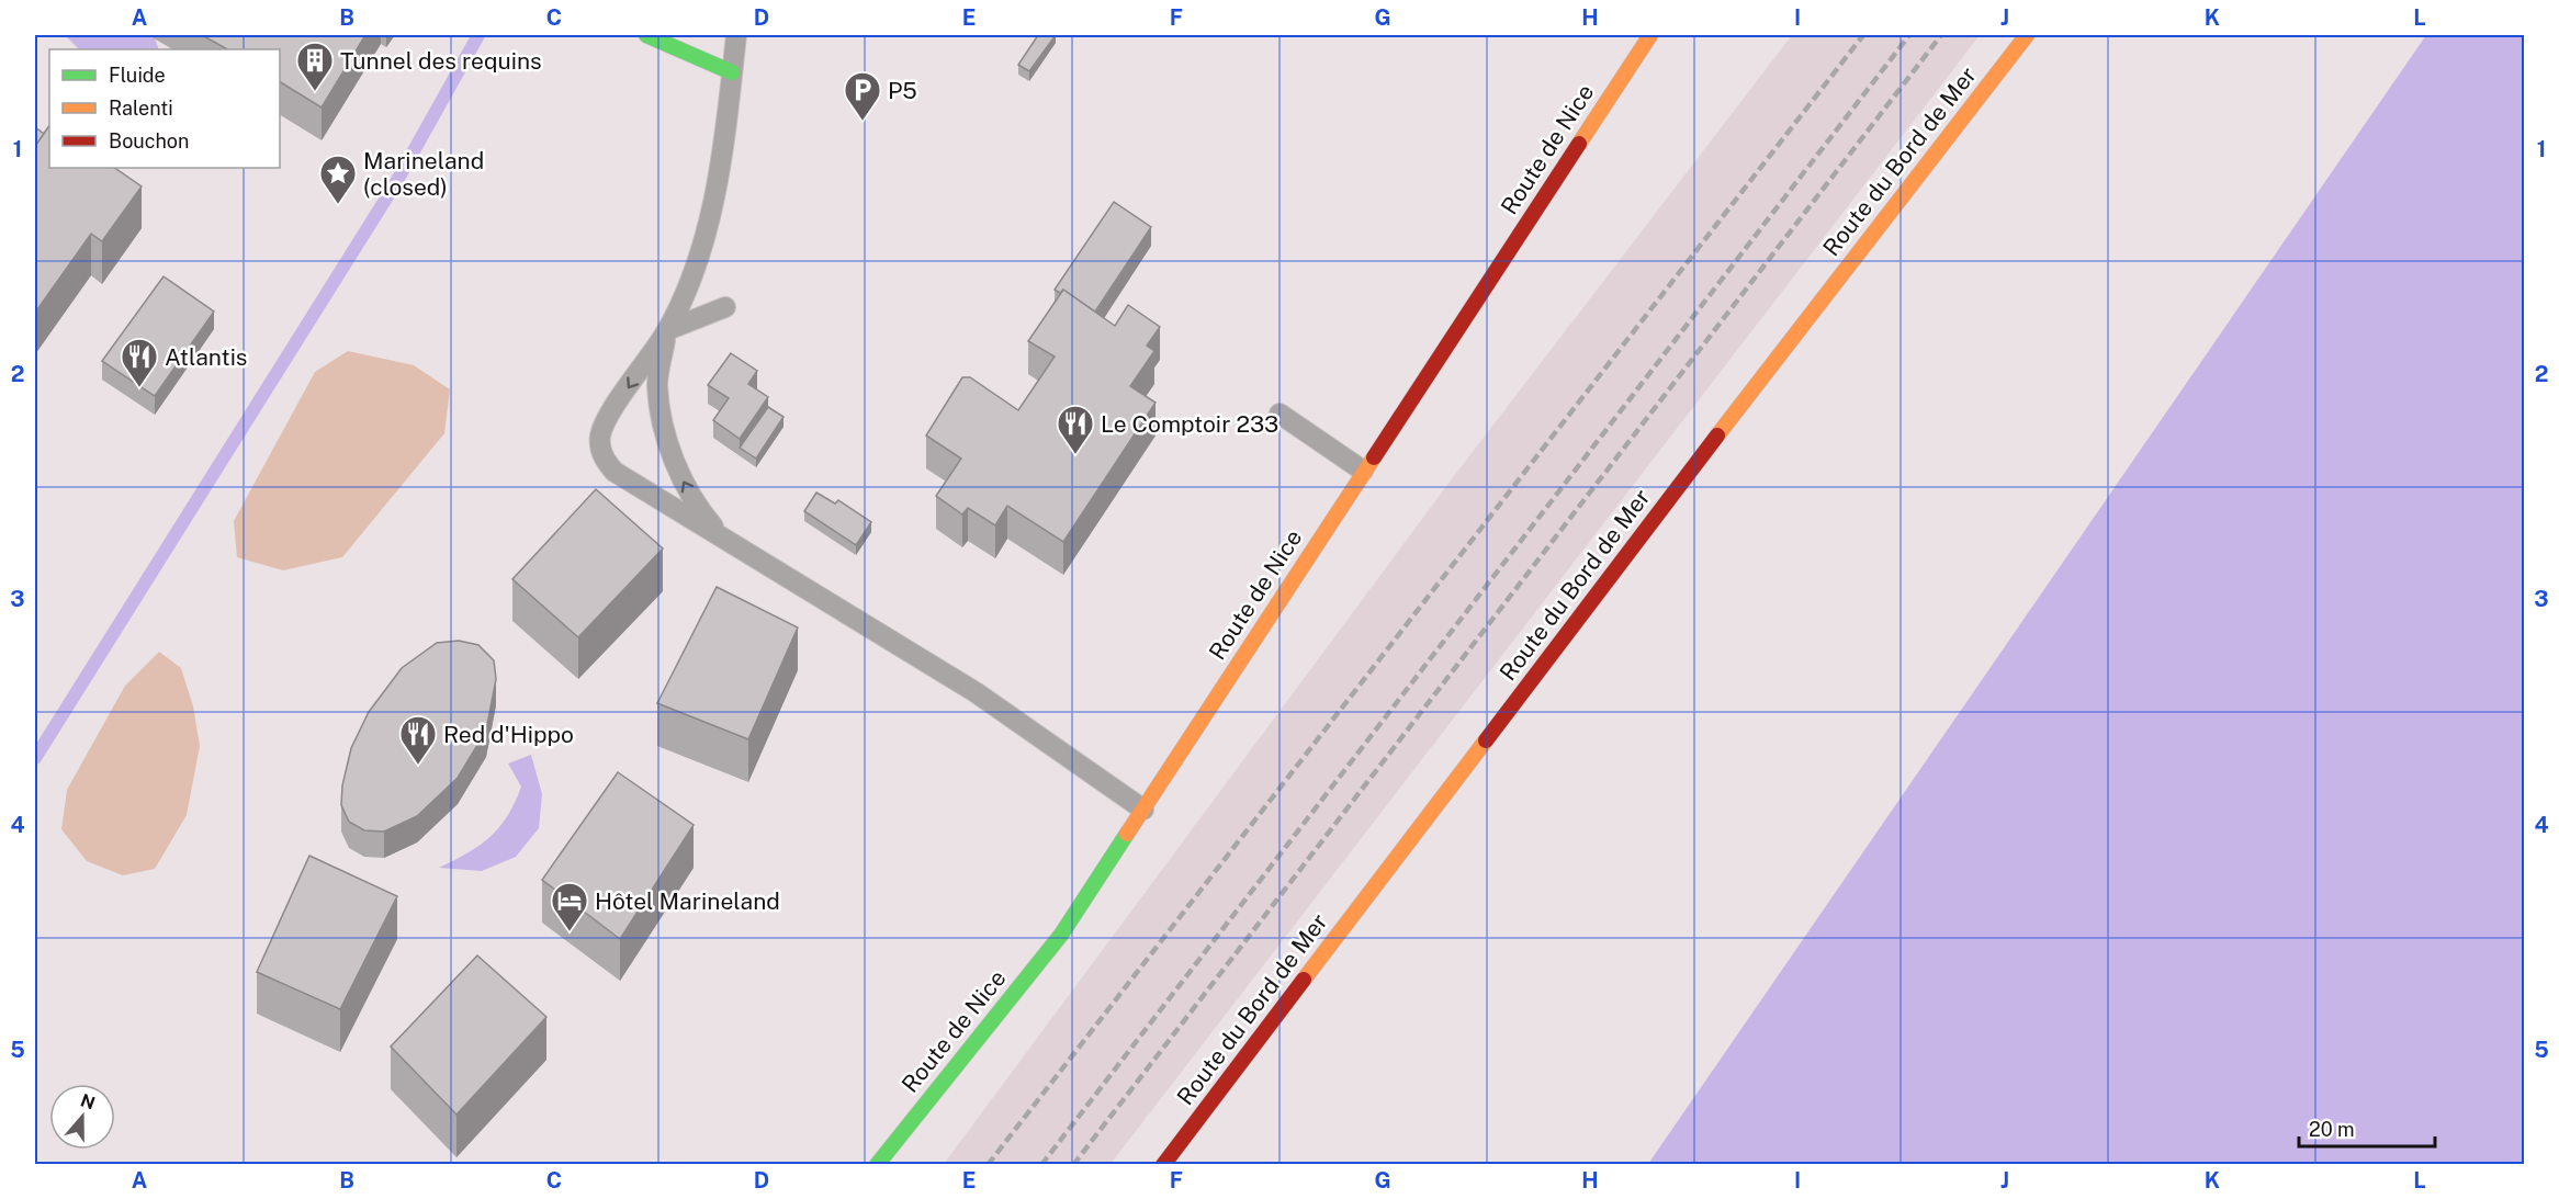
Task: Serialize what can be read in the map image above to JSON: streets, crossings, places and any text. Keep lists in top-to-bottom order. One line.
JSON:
{"streets":{"main road":["Route de Nice","Route du Bord de Mer"]},"places":{"building":["Tunnel des requins"],"parking":["P5"],"place":["Marineland (closed)"],"restaurant":["Atlantis","Le Comptoir 233","Red d'Hippo"],"hotel":["Hôtel Marineland"]},"legend":["Fluide","Ralenti","Bouchon"],"scale_bar":"20 m","north":"top","grid":{"columns":["A","B","C","D","E","F","G","H","I","J","K","L"],"rows":["1","2","3","4","5"]}}
